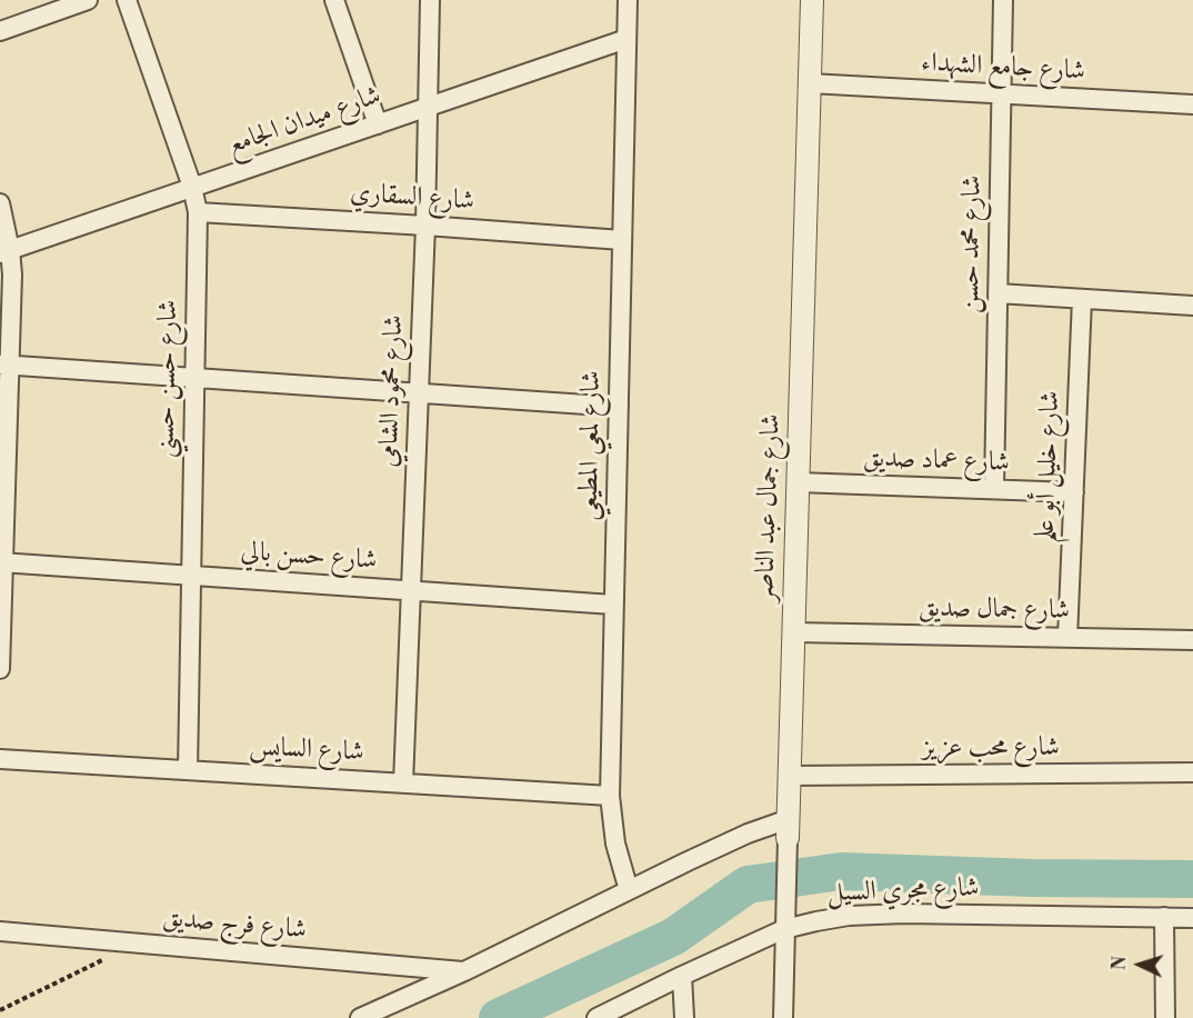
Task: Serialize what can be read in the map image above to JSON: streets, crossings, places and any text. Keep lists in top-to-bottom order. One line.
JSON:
{"streets":{"street":["شارع جامع الشهداء","شارع ميدان الجامع","شارع السقاري","شارع محمد حسن","شارع حسن حسني","شارع محمود الشامي","شارع لمعي المطيعي","شارع عماد صديق","شارع خليل أبو علم","شارع جمال عبد الناصر","شارع حسن بالي","شارع جمال صديق","شارع محب عزيز","شارع السايس","شارع مجري السيل","شارع فرج صديق"]},"crossings":[["شارع جامع الشهداء","شارع محمد حسن"],["شارع جامع الشهداء","شارع جمال عبد الناصر"],["شارع ميدان الجامع","شارع حسن حسني"],["شارع ميدان الجامع","شارع محمود الشامي"],["شارع ميدان الجامع","شارع لمعي المطيعي"],["شارع السقاري","شارع حسن حسني"],["شارع السقاري","شارع محمود الشامي"],["شارع السقاري","شارع لمعي المطيعي"],["شارع محمد حسن","شارع عماد صديق"],["شارع حسن حسني","شارع حسن بالي"],["شارع حسن حسني","شارع السايس"],["شارع محمود الشامي","شارع حسن بالي"],["شارع محمود الشامي","شارع السايس"],["شارع لمعي المطيعي","شارع حسن بالي"],["شارع لمعي المطيعي","شارع السايس"],["شارع عماد صديق","شارع خليل أبو علم"],["شارع عماد صديق","شارع جمال عبد الناصر"],["شارع خليل أبو علم","شارع جمال صديق"],["شارع جمال عبد الناصر","شارع جمال صديق"],["شارع جمال عبد الناصر","شارع محب عزيز"],["شارع جمال عبد الناصر","شارع مجري السيل"]],"north":"left"}
